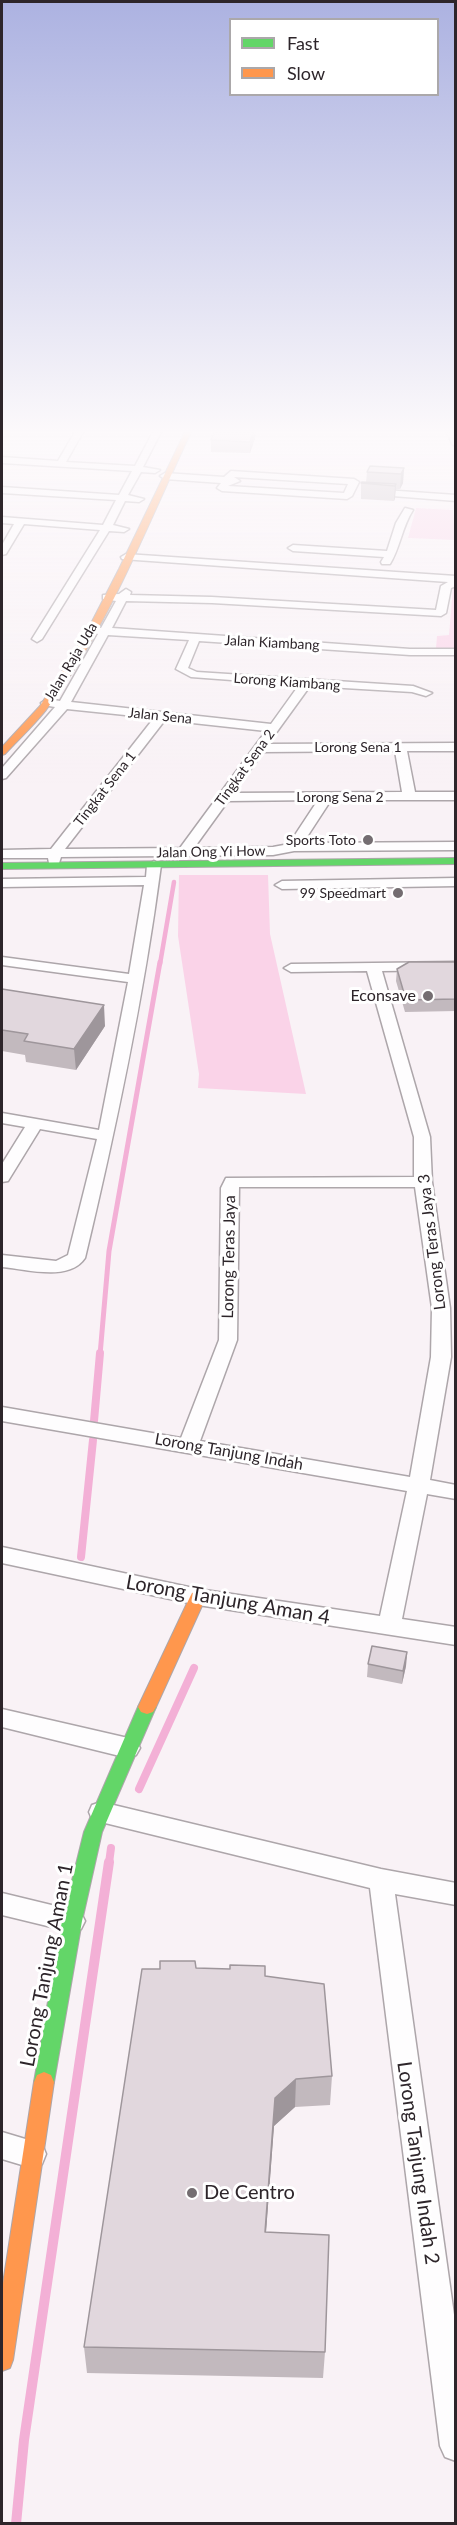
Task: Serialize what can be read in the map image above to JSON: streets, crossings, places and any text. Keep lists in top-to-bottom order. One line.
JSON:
{"streets":{"main road":["Jalan Raja Uda","Jalan Ong Yi How","Lorong Tanjung Aman 1"],"street":["Jalan Kiambang","Lorong Kiambang","Jalan Sena","Lorong Sena 1","Tingkat Sena 2","Tingkat Sena 1","Lorong Sena 2","Lorong Teras Jaya 3","Lorong Teras Jaya","Lorong Tanjung Indah","Lorong Tanjung Aman 4","Lorong Tanjung Indah 2"]},"crossings":[["Jalan Kiambang","Jalan Raja Uda"],["Jalan Kiambang","Lorong Kiambang"],["Jalan Raja Uda","Jalan Sena"],["Lorong Kiambang","Tingkat Sena 2"],["Jalan Sena","Tingkat Sena 2"],["Jalan Sena","Tingkat Sena 1"],["Lorong Sena 1","Tingkat Sena 2"],["Tingkat Sena 2","Lorong Sena 2"],["Tingkat Sena 2","Jalan Ong Yi How"],["Tingkat Sena 1","Jalan Ong Yi How"],["Lorong Teras Jaya 3","Lorong Teras Jaya"],["Lorong Teras Jaya 3","Lorong Tanjung Indah"],["Lorong Teras Jaya 3","Lorong Tanjung Aman 4"],["Lorong Teras Jaya","Lorong Tanjung Indah"],["Lorong Tanjung Aman 4","Lorong Tanjung Aman 1"]],"places":["Sports Toto","99 Speedmart","Econsave","De Centro"],"legend":["Fast","Slow"]}
